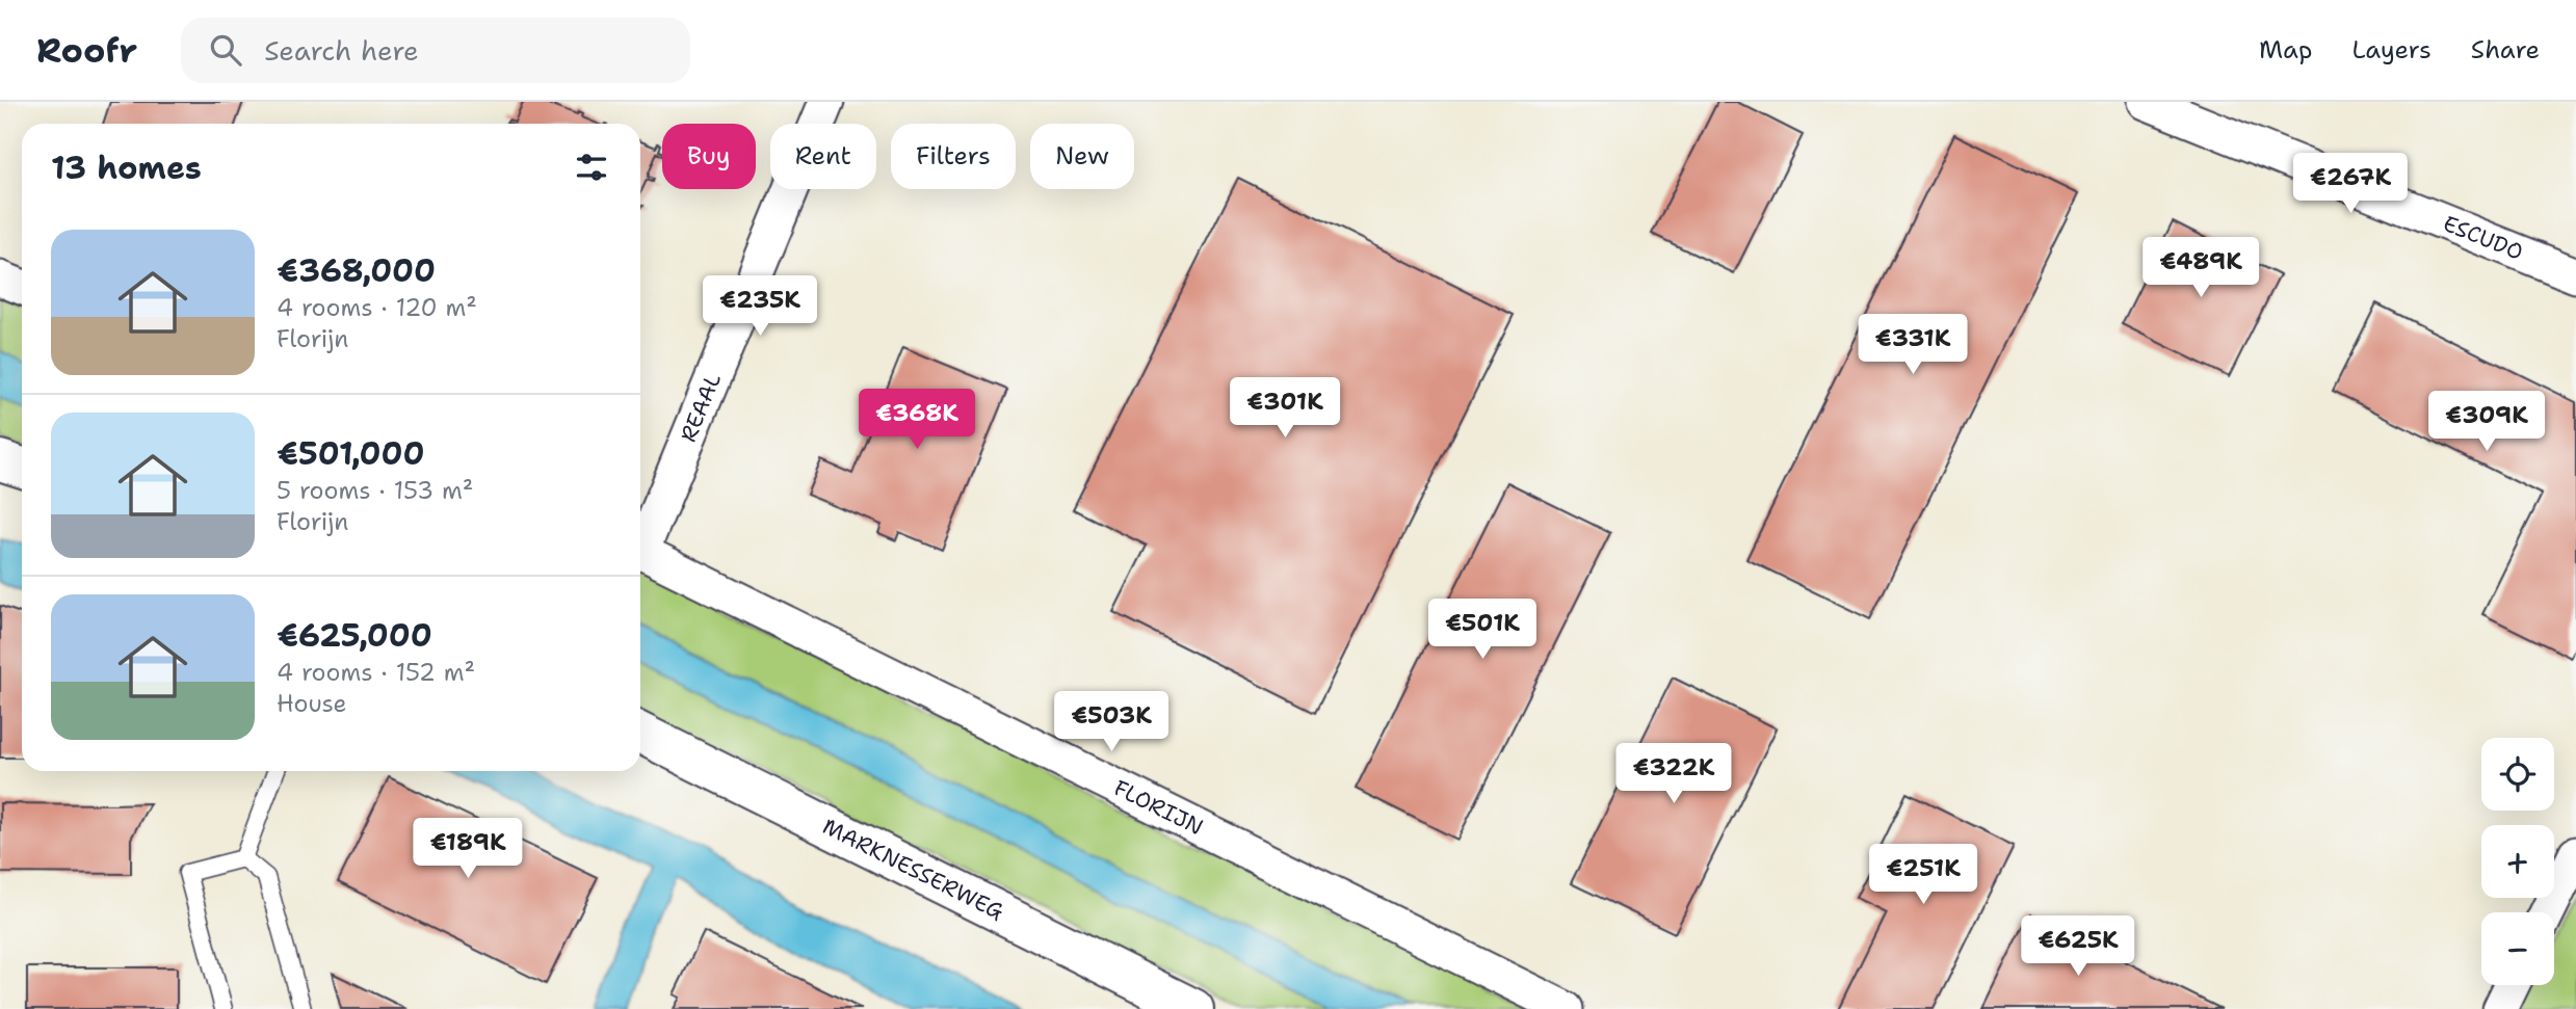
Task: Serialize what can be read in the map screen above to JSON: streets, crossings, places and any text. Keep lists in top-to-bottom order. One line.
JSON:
{"streets":{"main road":["MARKNESSERWEG"],"street":["ESCUDO","REAAL","FLORIJN"]},"page":{"header":"Roofr","search":"Search here","nav":["Map","Layers","Share"],"chip":["Buy","Rent","Filters","New"],"heading":"13 homes","price":["€267K","€489K","€235K","€331K","€301K","€368K","€309K","€501K","€503K","€322K","€189K","€251K","€625K"],"list":[{"name":"€368,000","note":"4 rooms · 120 m² · Florijn"},{"name":"€501,000","note":"5 rooms · 153 m² · Florijn"},{"name":"€625,000","note":"4 rooms · 152 m² · House"}],"map_buttons":["+","−"]}}
